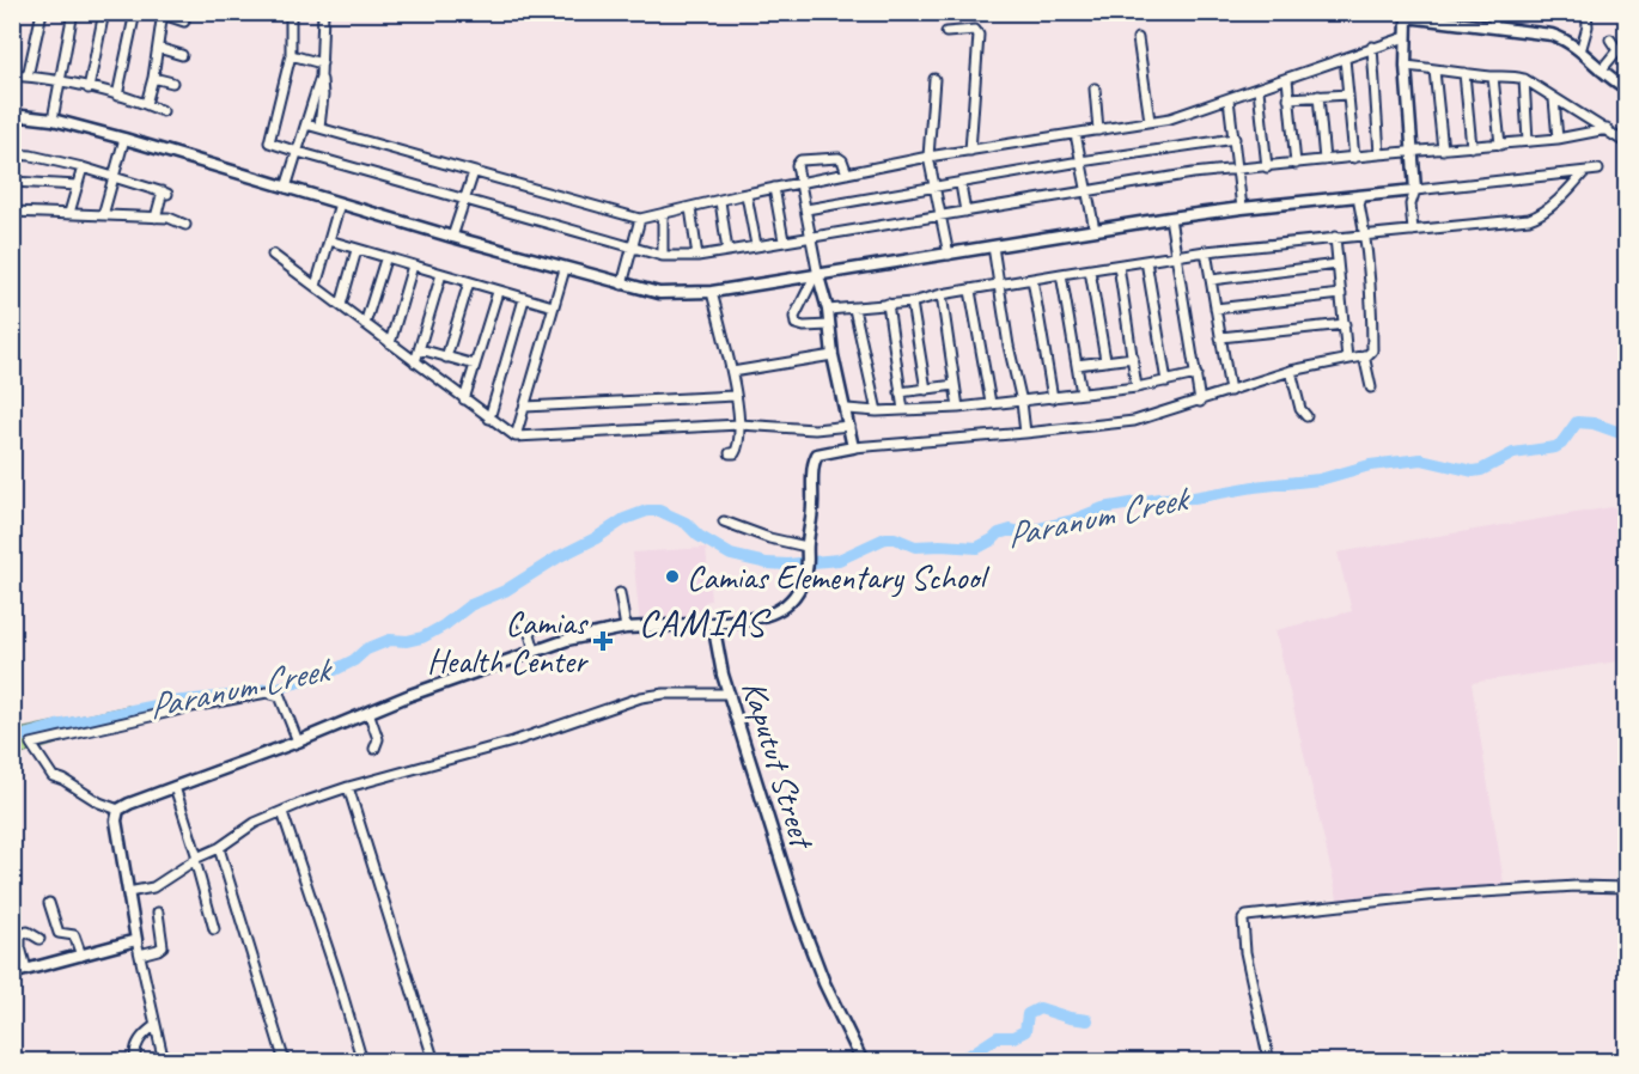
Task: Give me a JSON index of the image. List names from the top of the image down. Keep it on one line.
{"streets":{"street":["Kaputut Street"]},"districts":["CAMIAS"],"water":["Paranum Creek"],"places":{"other":["Camias Elementary School"],"health":["Camias Health Center"]}}
